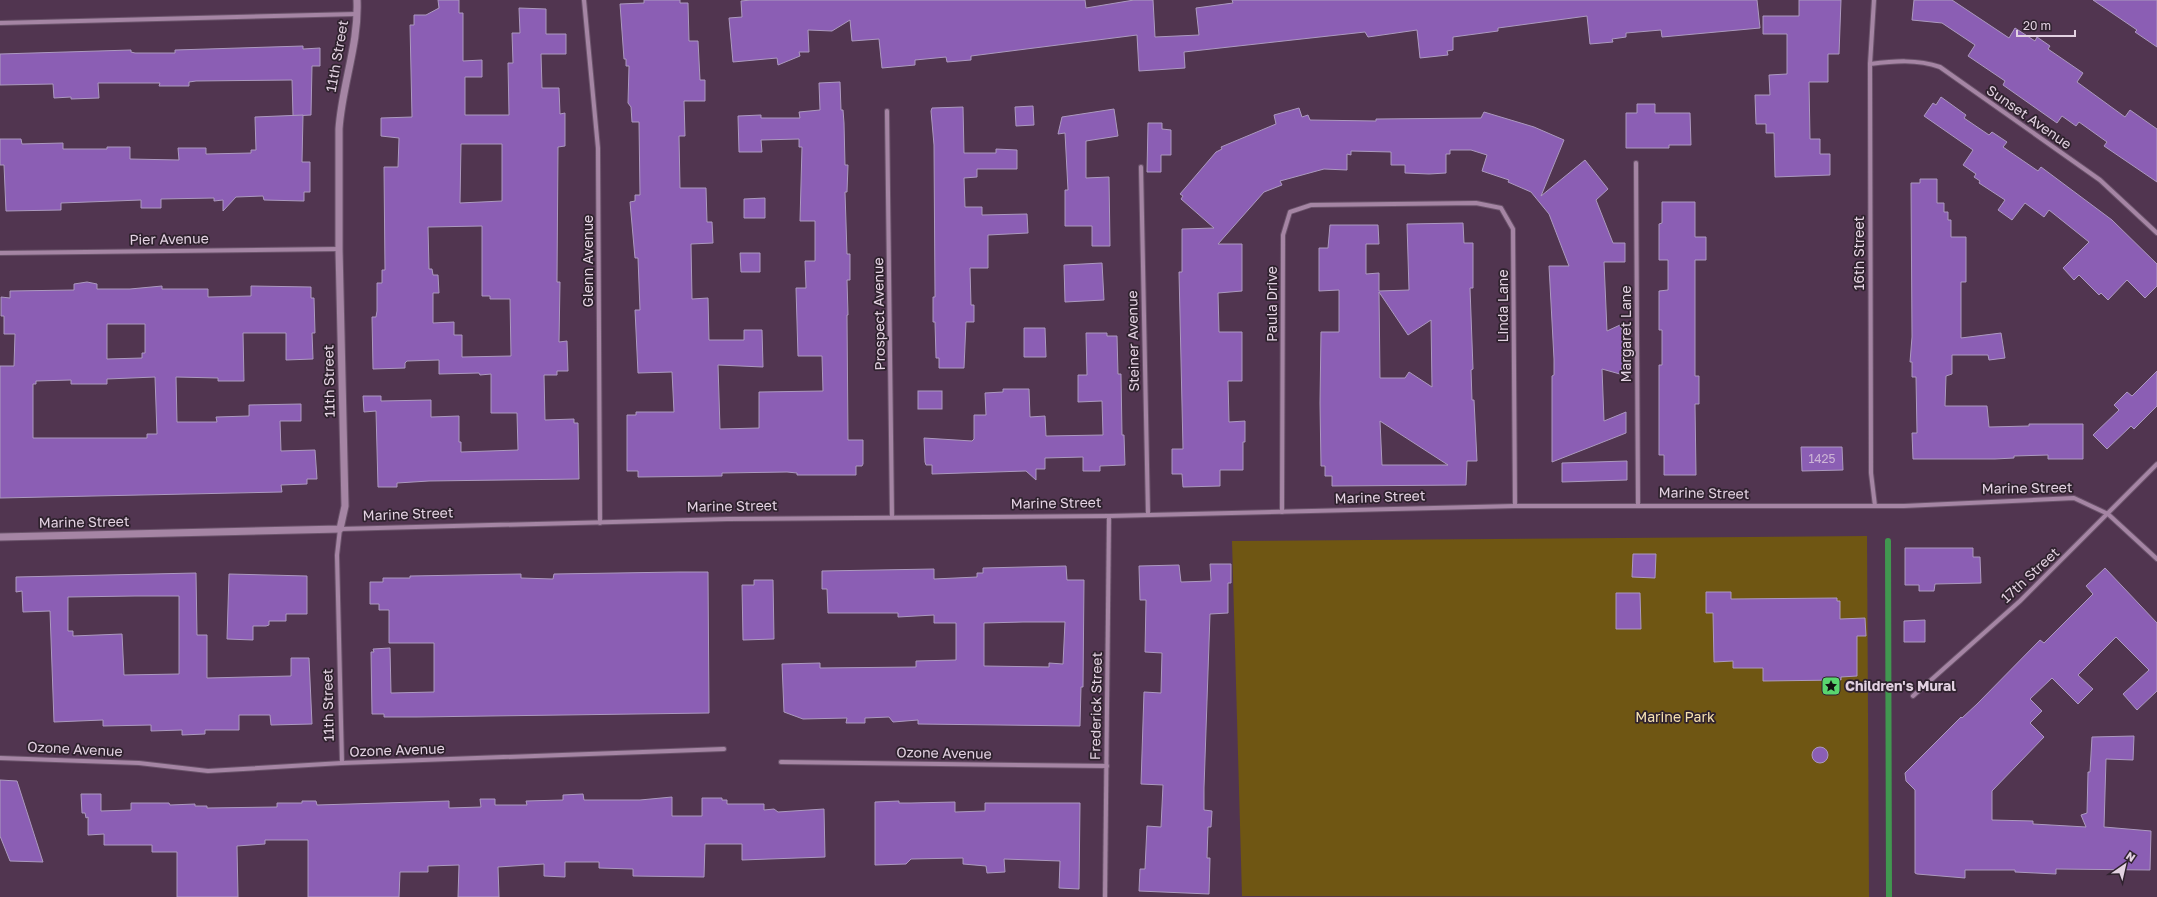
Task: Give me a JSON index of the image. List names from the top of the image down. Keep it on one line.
{"streets":{"street":["11th Street","Sunset Avenue","Pier Avenue","16th Street","Glenn Avenue","Paula Drive","Linda Lane","Prospect Avenue","Margaret Lane","Steiner Avenue","Marine Street","17th Street","Frederick Street","Ozone Avenue"]},"crossings":[["11th Street","Pier Avenue"],["11th Street","Marine Street"],["11th Street","Ozone Avenue"],["Sunset Avenue","16th Street"],["16th Street","Marine Street"],["Glenn Avenue","Marine Street"],["Paula Drive","Linda Lane"],["Paula Drive","Marine Street"],["Linda Lane","Marine Street"],["Prospect Avenue","Marine Street"],["Margaret Lane","Marine Street"],["Steiner Avenue","Marine Street"],["Marine Street","17th Street"],["Marine Street","Frederick Street"],["Frederick Street","Ozone Avenue"]],"parks":["Marine Park"],"places":{"place":["Children's Mural"]},"house_numbers":["1425"],"scale_bar":"20 m","north":"top right"}
